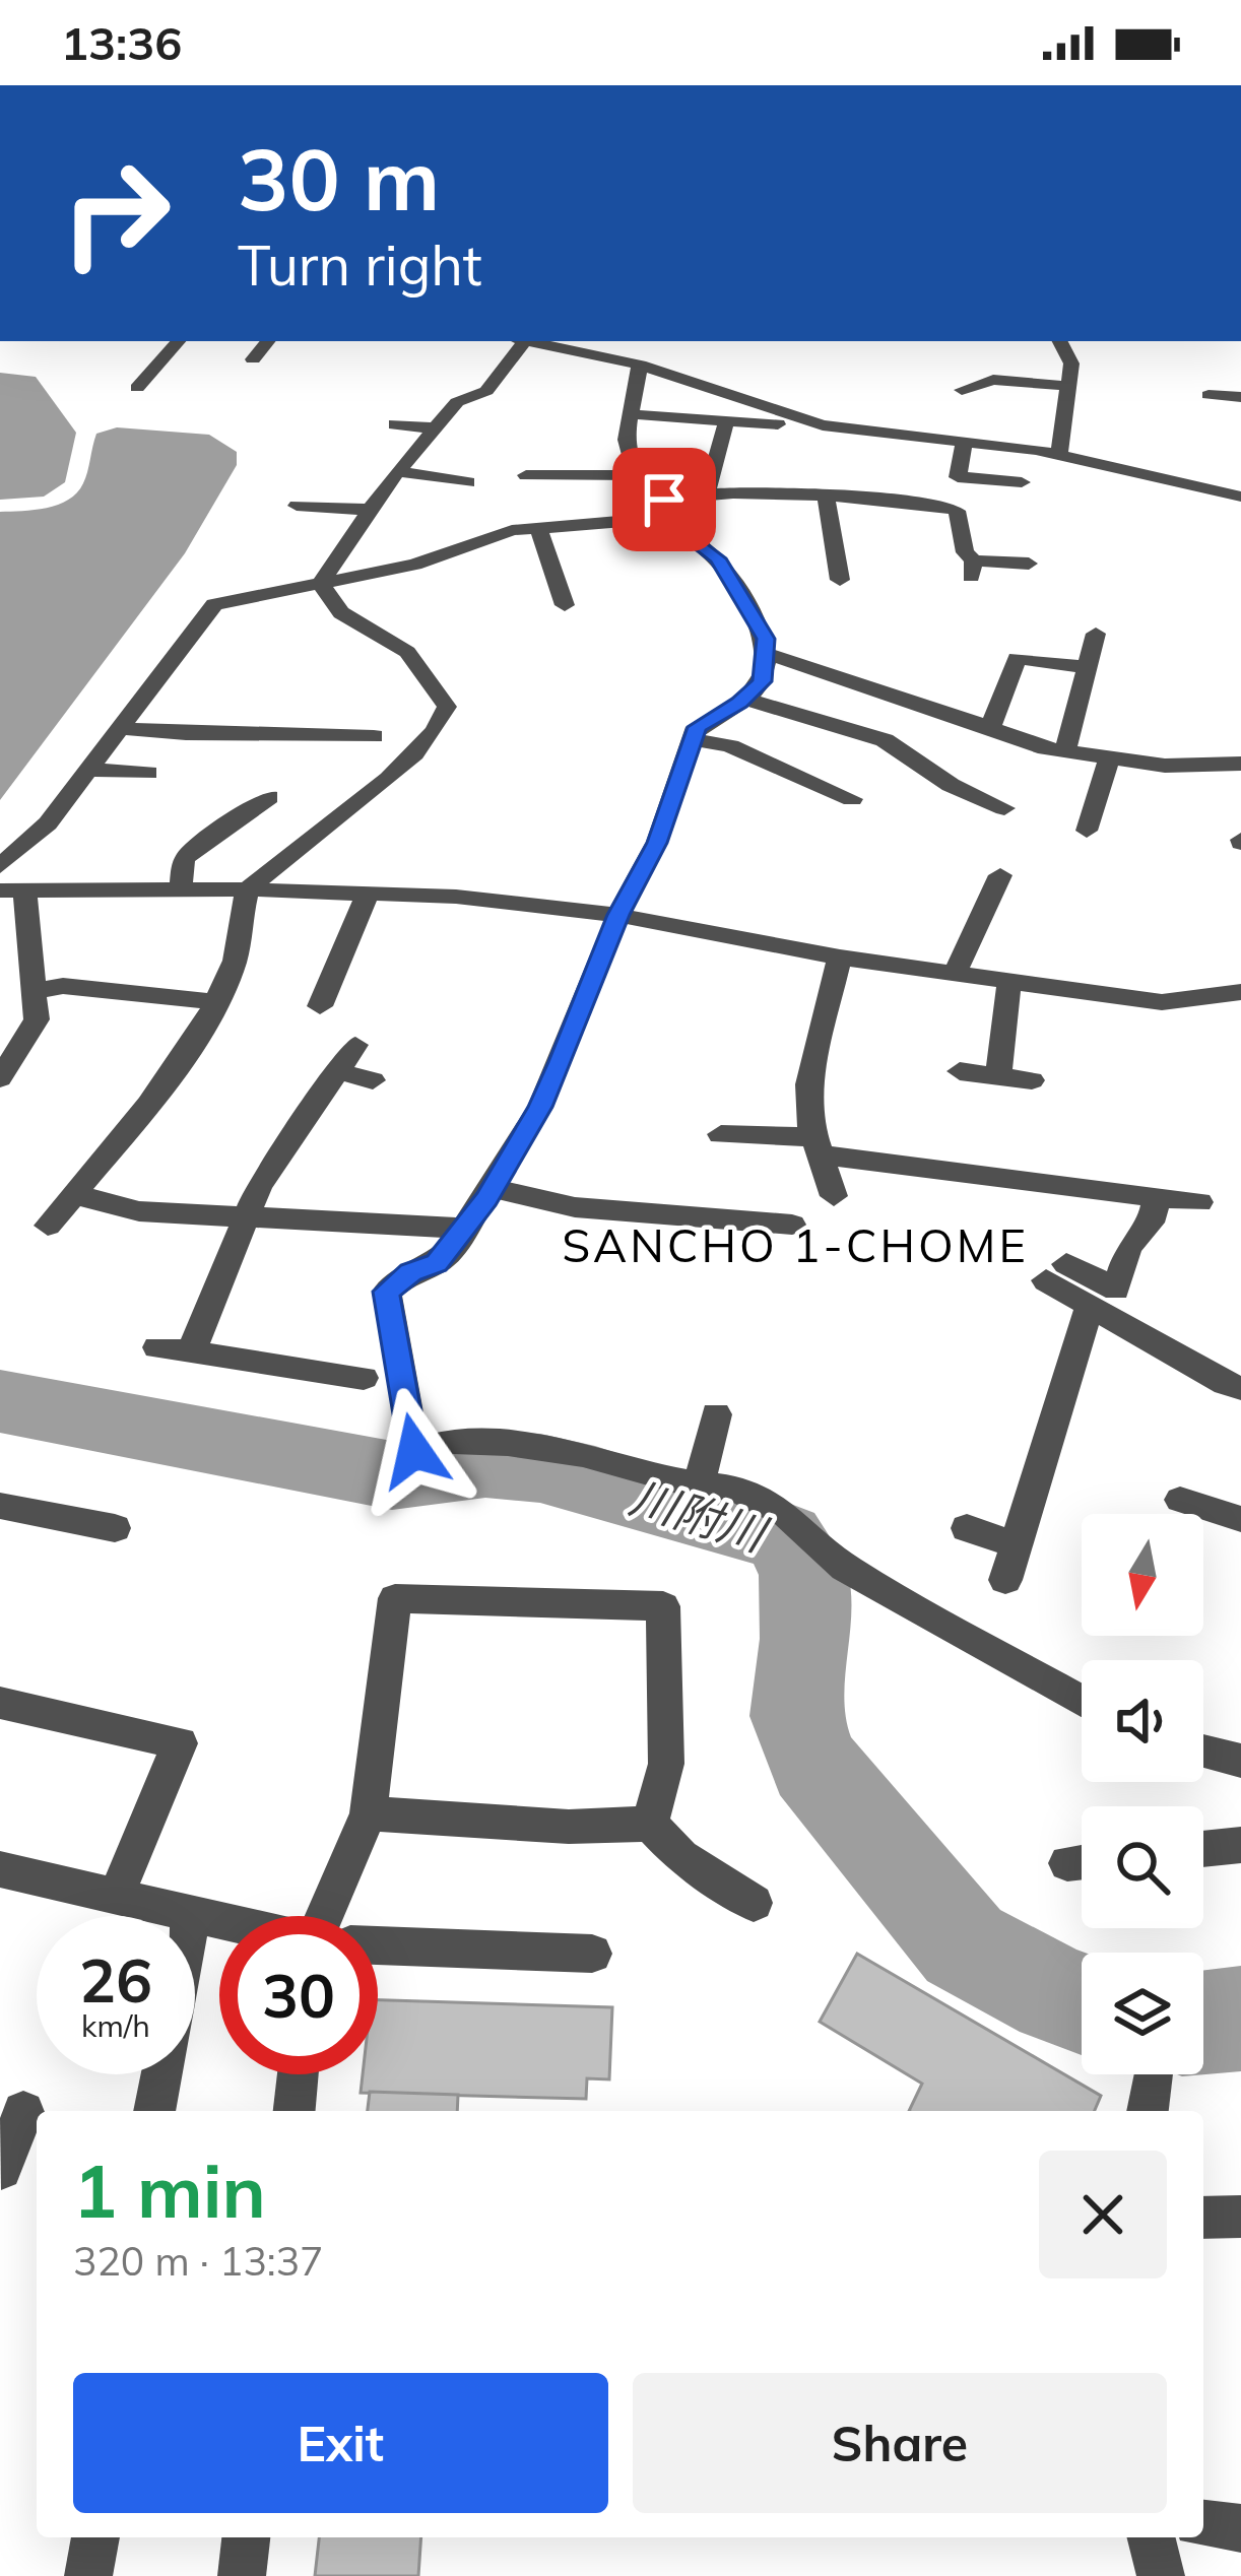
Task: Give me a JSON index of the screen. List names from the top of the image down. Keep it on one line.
{"districts":["SANCHO 1-CHOME"],"water":["川附川"],"north":"bottom","page":{"status":"13:36","turn":["30 m","Turn right"],"speed":"26 km/h","limit":"30","heading":["1 min","320 m · 13:37"],"buttons":["Exit","Share"]}}
